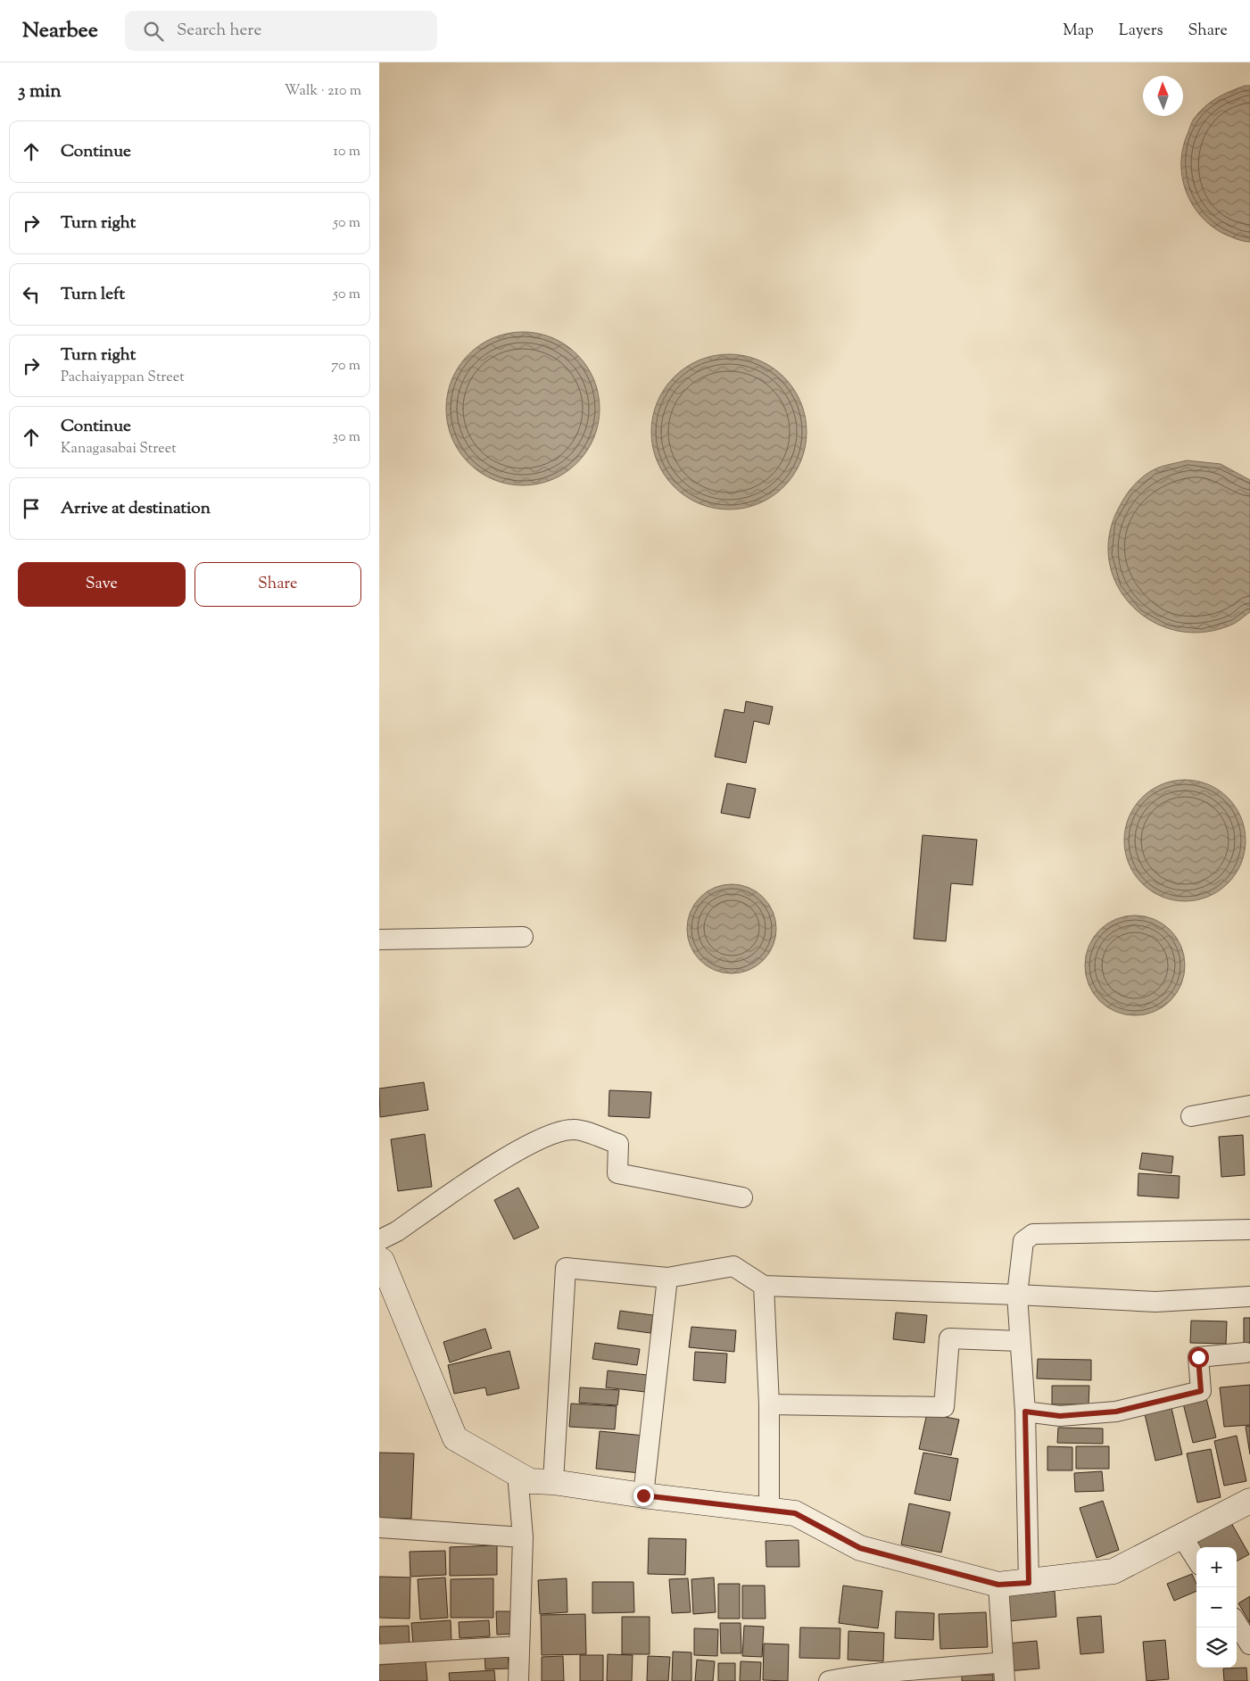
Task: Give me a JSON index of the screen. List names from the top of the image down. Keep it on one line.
{"north":"top","page":{"header":"Nearbee","search":"Search here","nav":["Map","Layers","Share"],"heading":["3 min","Walk · 210 m"],"list":[["Continue","10 m"],["Turn right","50 m"],["Turn left","50 m"],["Turn right","Pachaiyappan Street","70 m"],["Continue","Kanagasabai Street","30 m"],"Arrive at destination"],"buttons":["Save","Share"],"map_buttons":["+","−"]}}
